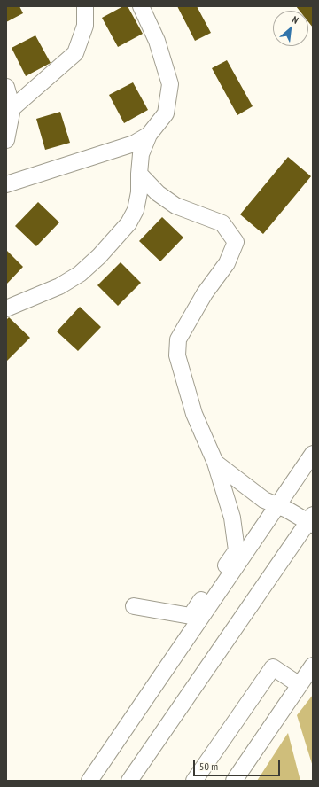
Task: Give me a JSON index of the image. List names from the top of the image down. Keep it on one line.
{"scale_bar":"50 m","north":"top right"}
